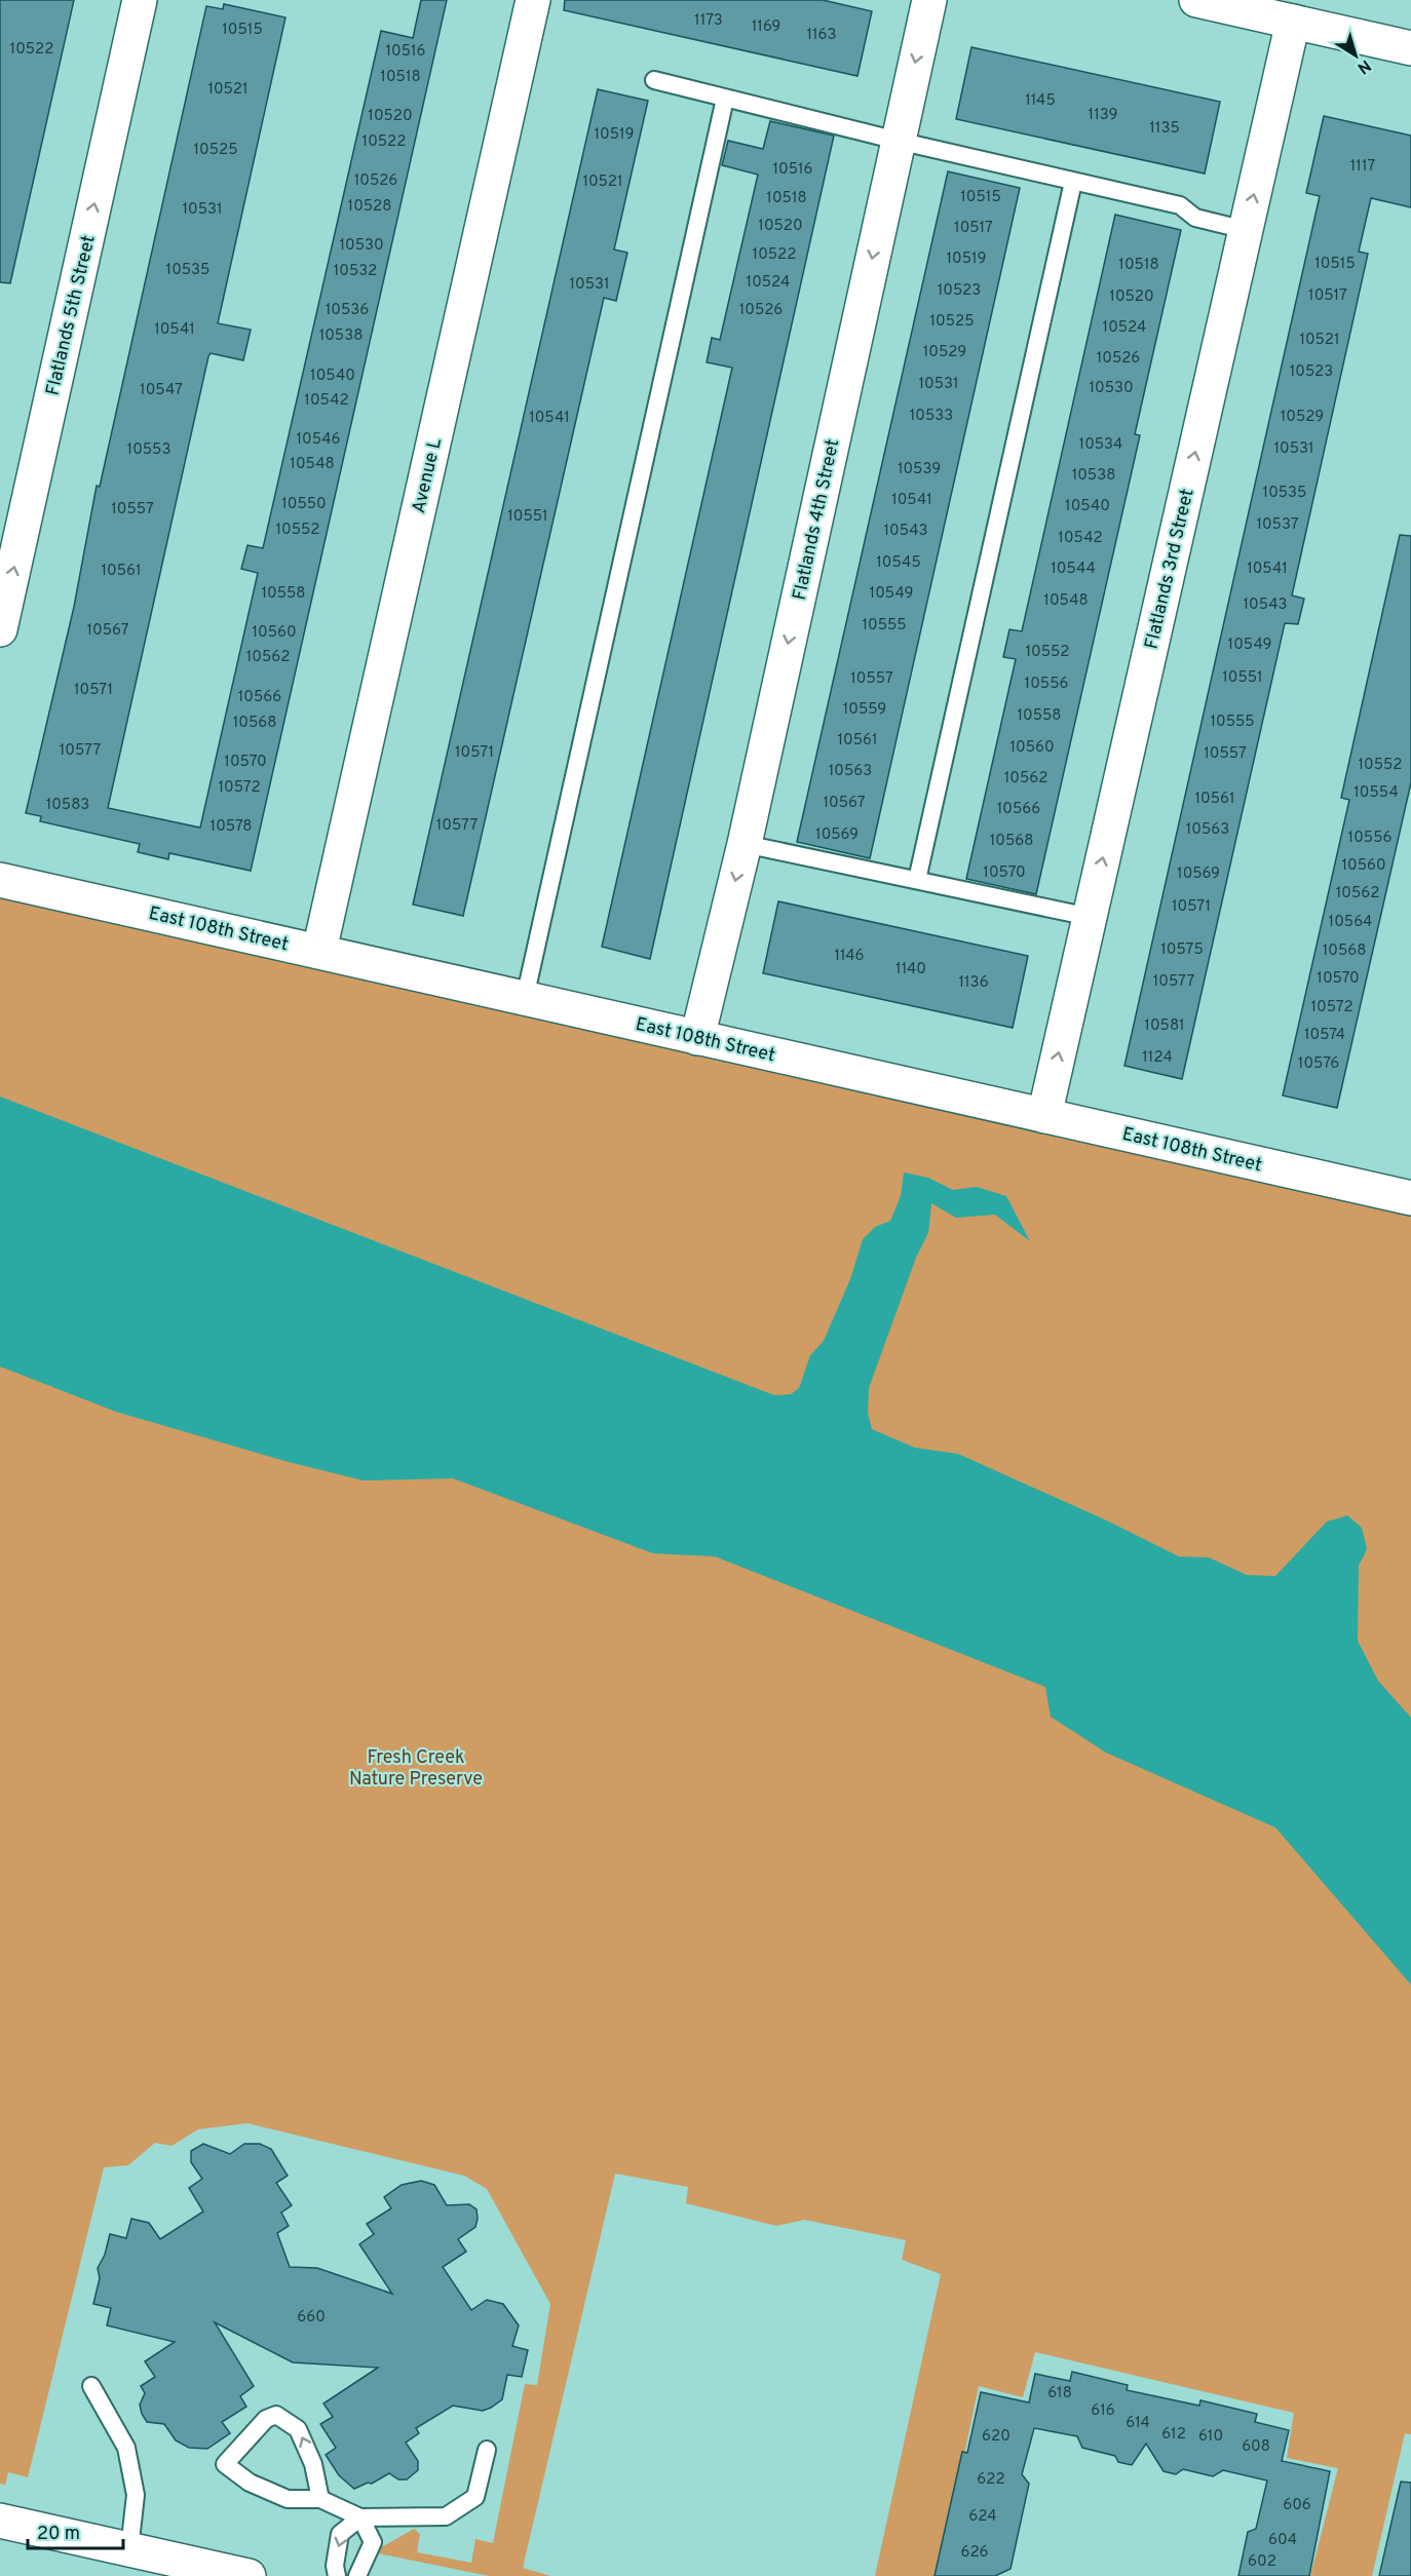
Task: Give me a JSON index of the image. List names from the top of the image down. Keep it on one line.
{"streets":{"street":["Flatlands 5th Street","Avenue L","Flatlands 4th Street","Flatlands 3rd Street","East 108th Street"]},"crossings":[["Avenue L","East 108th Street"],["Flatlands 4th Street","East 108th Street"],["Flatlands 3rd Street","East 108th Street"]],"one_way":["Flatlands 5th Street","Flatlands 4th Street","Flatlands 3rd Street"],"parks":["Fresh Creek Nature Preserve"],"house_numbers":["1173","1169","10515","1163","10522","10516","10518","10521","1145","1139","10520","1135","10519","10522","10525","1117","10516","10526","10521","10515","10518","10528","10531","10520","10517","10530","10522","10519","10515","10518","10535","10532","10524","10531","10523","10517","10520","10536","10526","10525","10524","10541","10538","10521","10529","10526","10523","10540","10531","10530","10547","10542","10533","10529","10541","10546","10534","10531","10553","10548","10539","10538","10535","10541","10550","10540","10557","10551","10537","10552","10543","10542","10545","10544","10541","10561","10558","10549","10548","10543","10555","10567","10560","10549","10552","10562","10551","10557","10556","10571","10566","10559","10558","10555","10568","10561","10560","10577","10571","10557","10570","10552","10563","10562","10572","10554","10561","10567","10583","10566","10577","10578","10563","10569","10556","10568","10560","10570","10569","10562","10571","10564","10575","10568","1146","1140","10570","10577","1136","10572","10581","10574","1124","10576","660","618","616","614","612","620","610","608","622","606","624","604","626","602"],"scale_bar":"20 m","north":"bottom right"}
